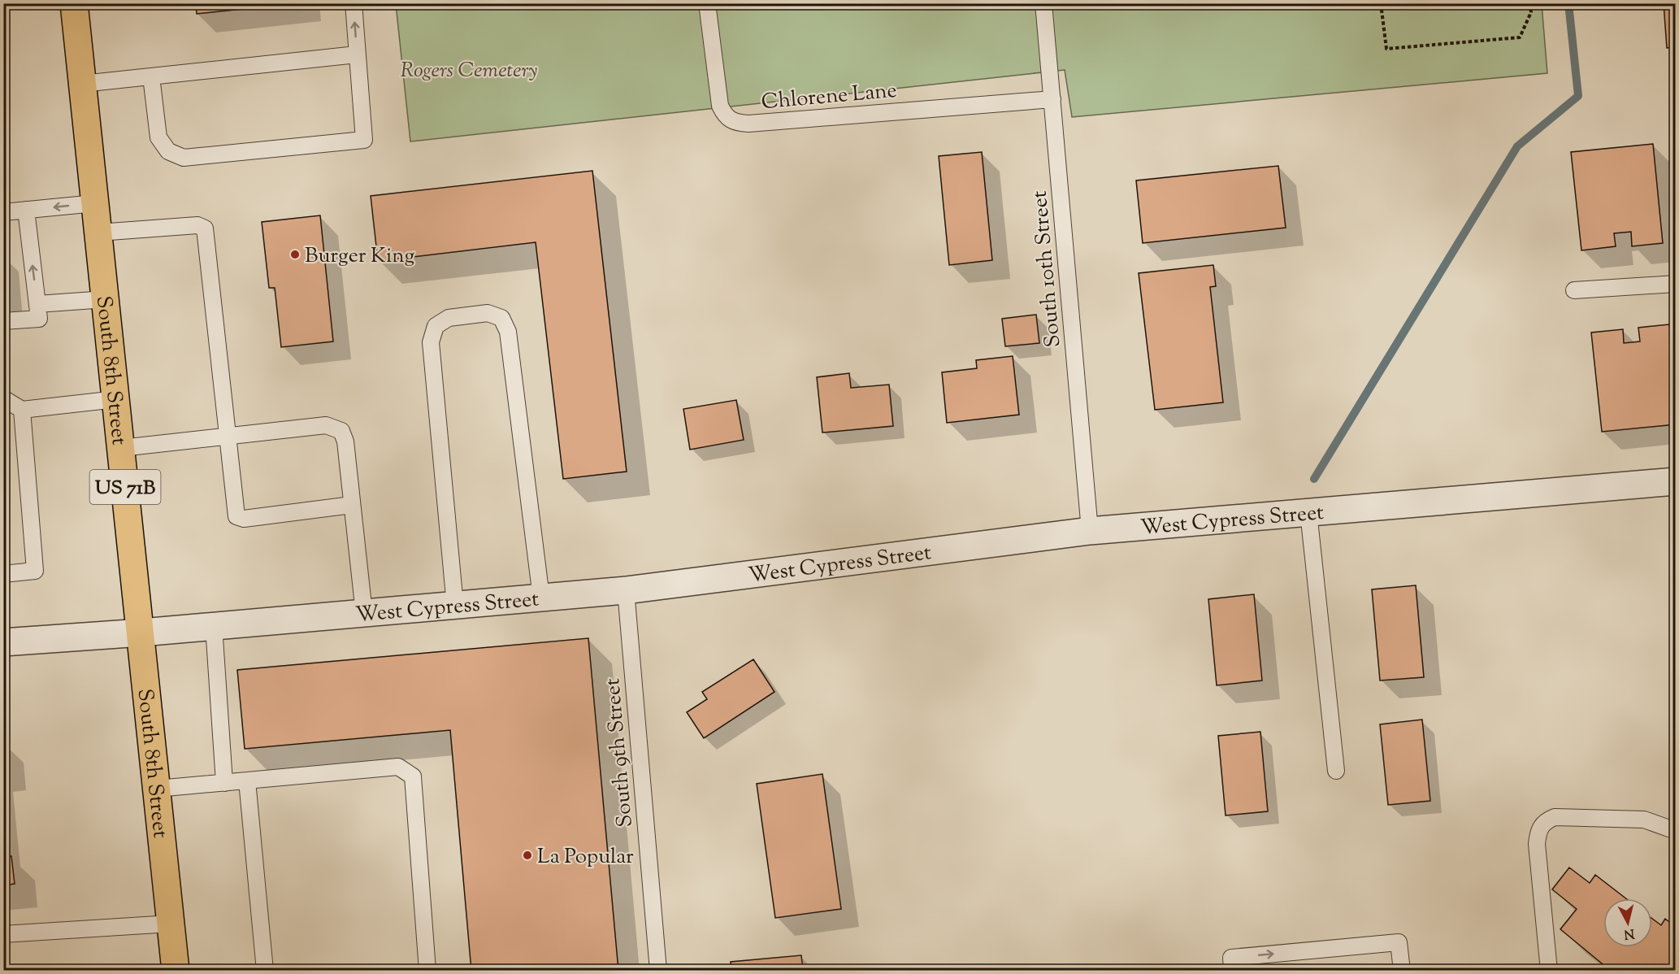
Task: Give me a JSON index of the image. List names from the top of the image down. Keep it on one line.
{"streets":{"main road":["South 8th Street","US 71B"],"street":["West Cypress Street"],"lane":["Chlorene Lane","South 10th Street","South 9th Street"]},"crossings":[["Chlorene Lane","South 10th Street"],["South 10th Street","West Cypress Street"],["South 8th Street","West Cypress Street"],["West Cypress Street","South 9th Street"]],"parks":["Rogers Cemetery"],"places":["Burger King","La Popular"],"north":"bottom"}
